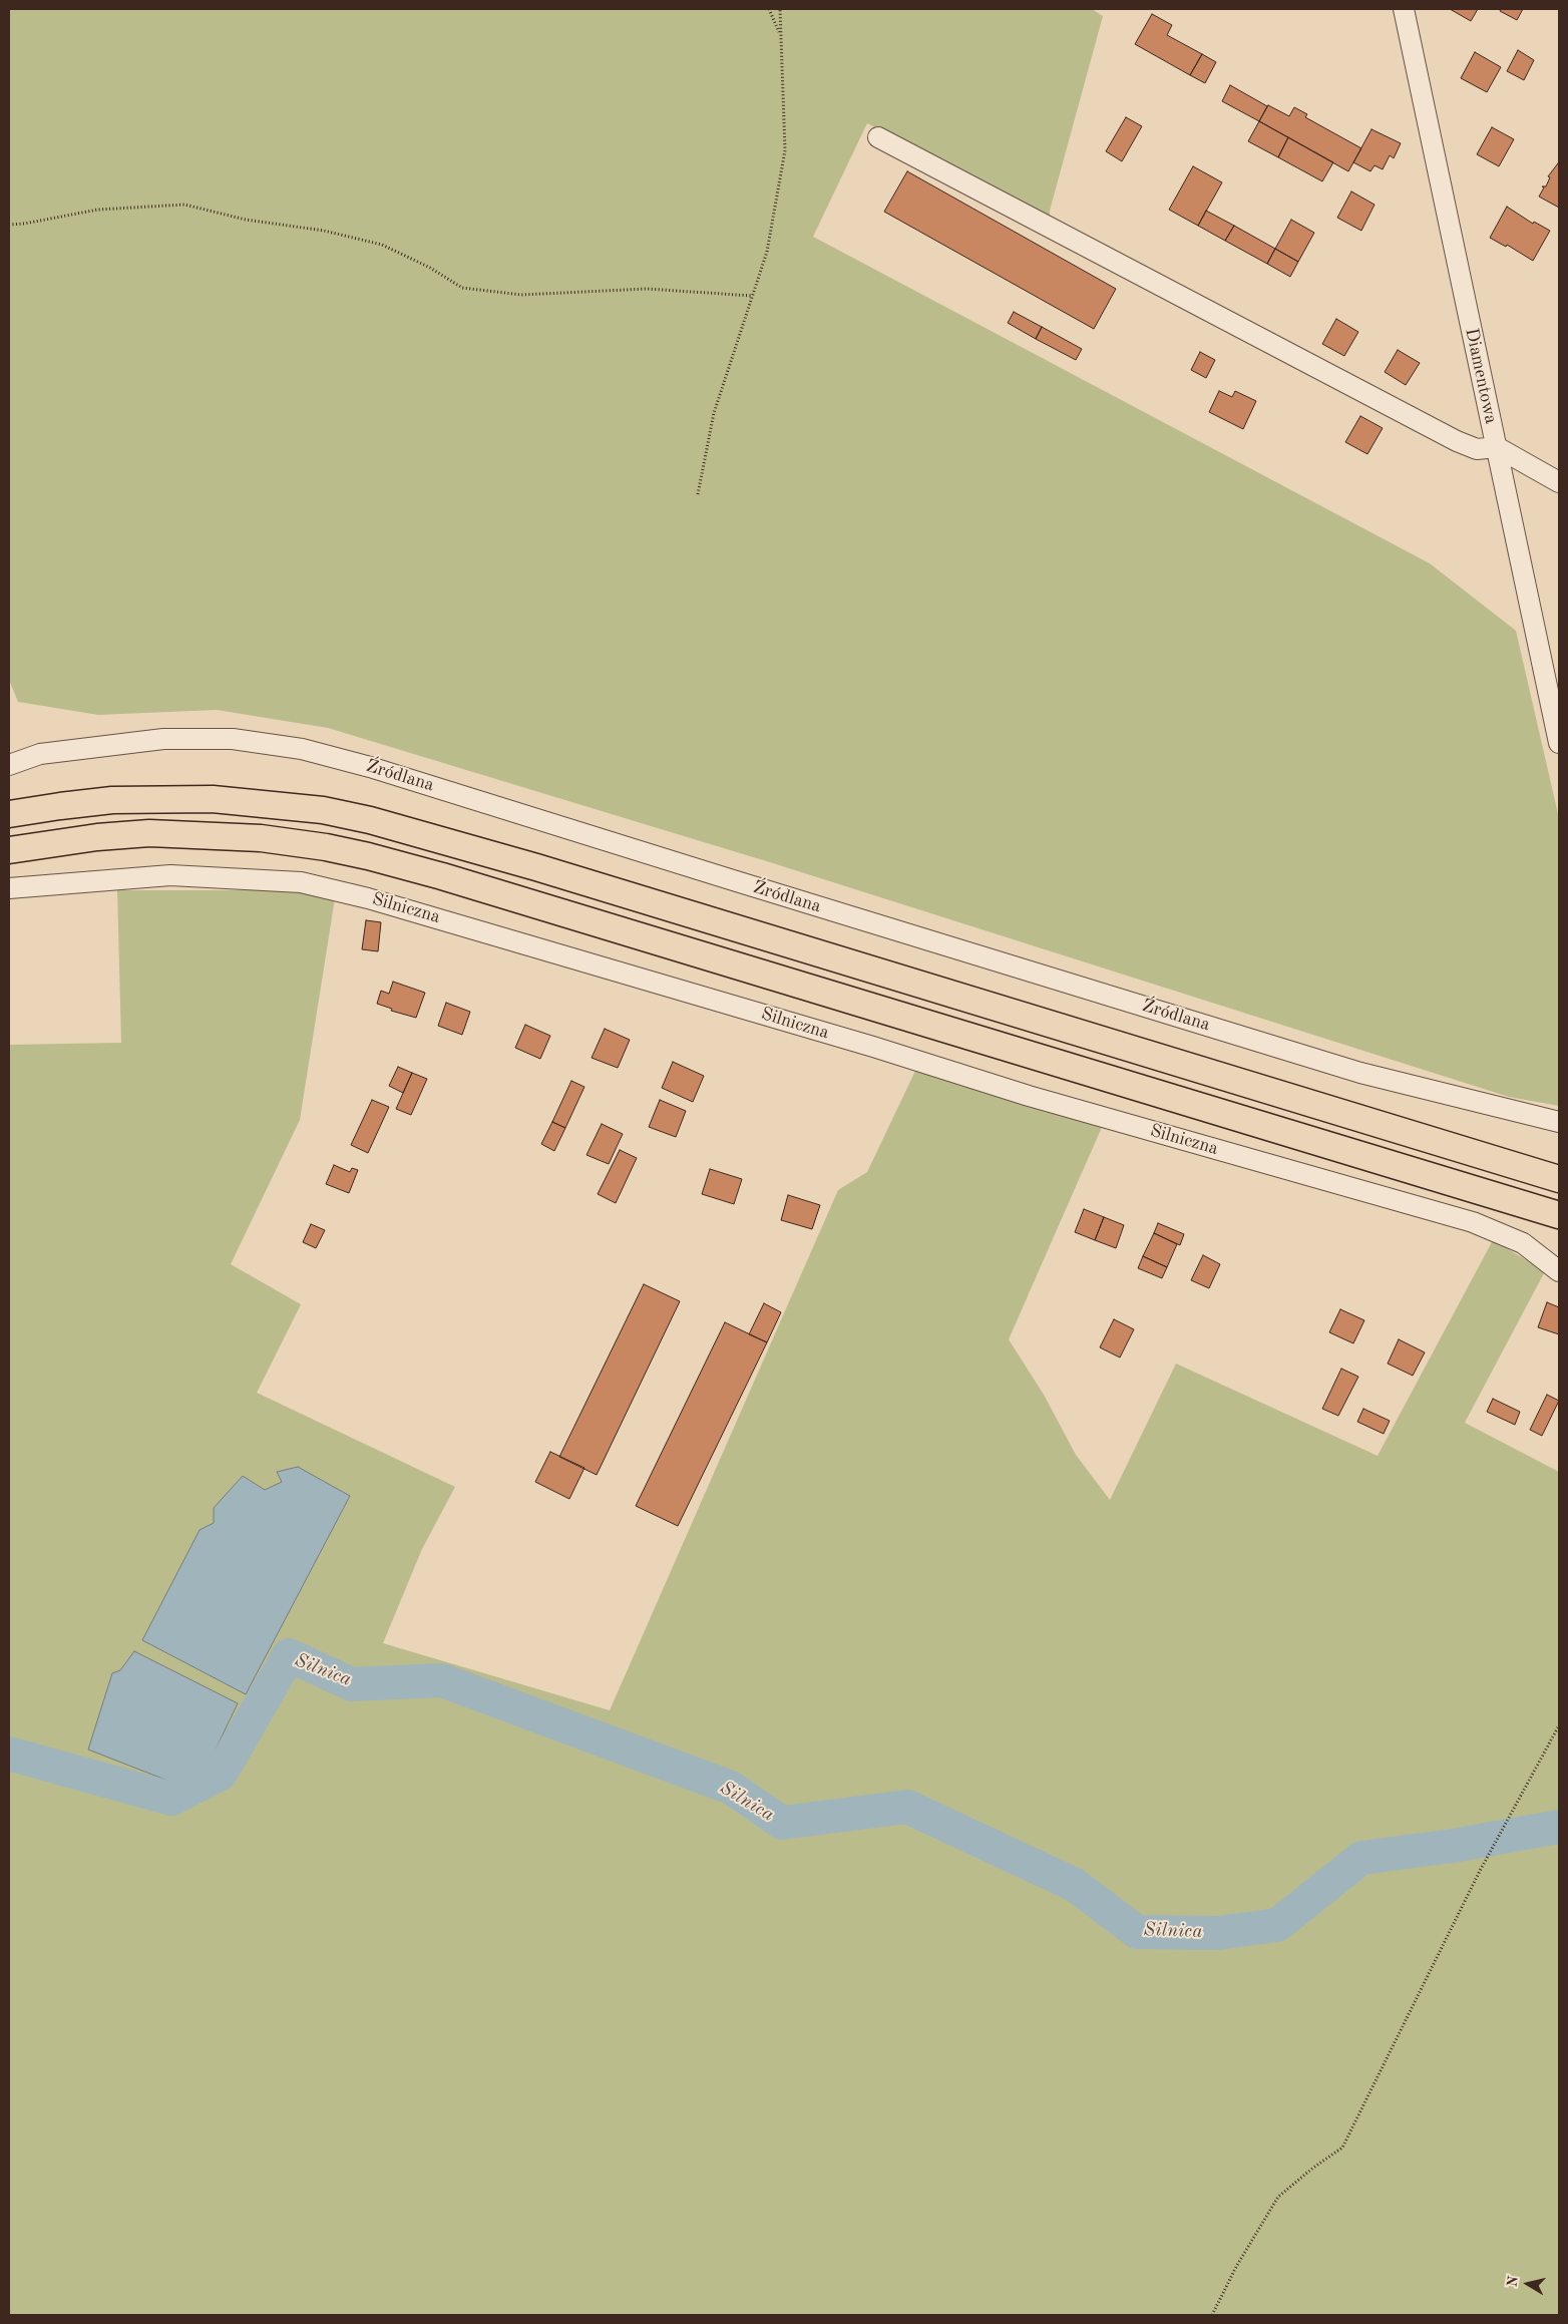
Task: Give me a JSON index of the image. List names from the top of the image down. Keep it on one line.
{"streets":{"street":["Diamentowa","Źródlana","Silniczna"]},"water":["Silnica"],"north":"left"}
